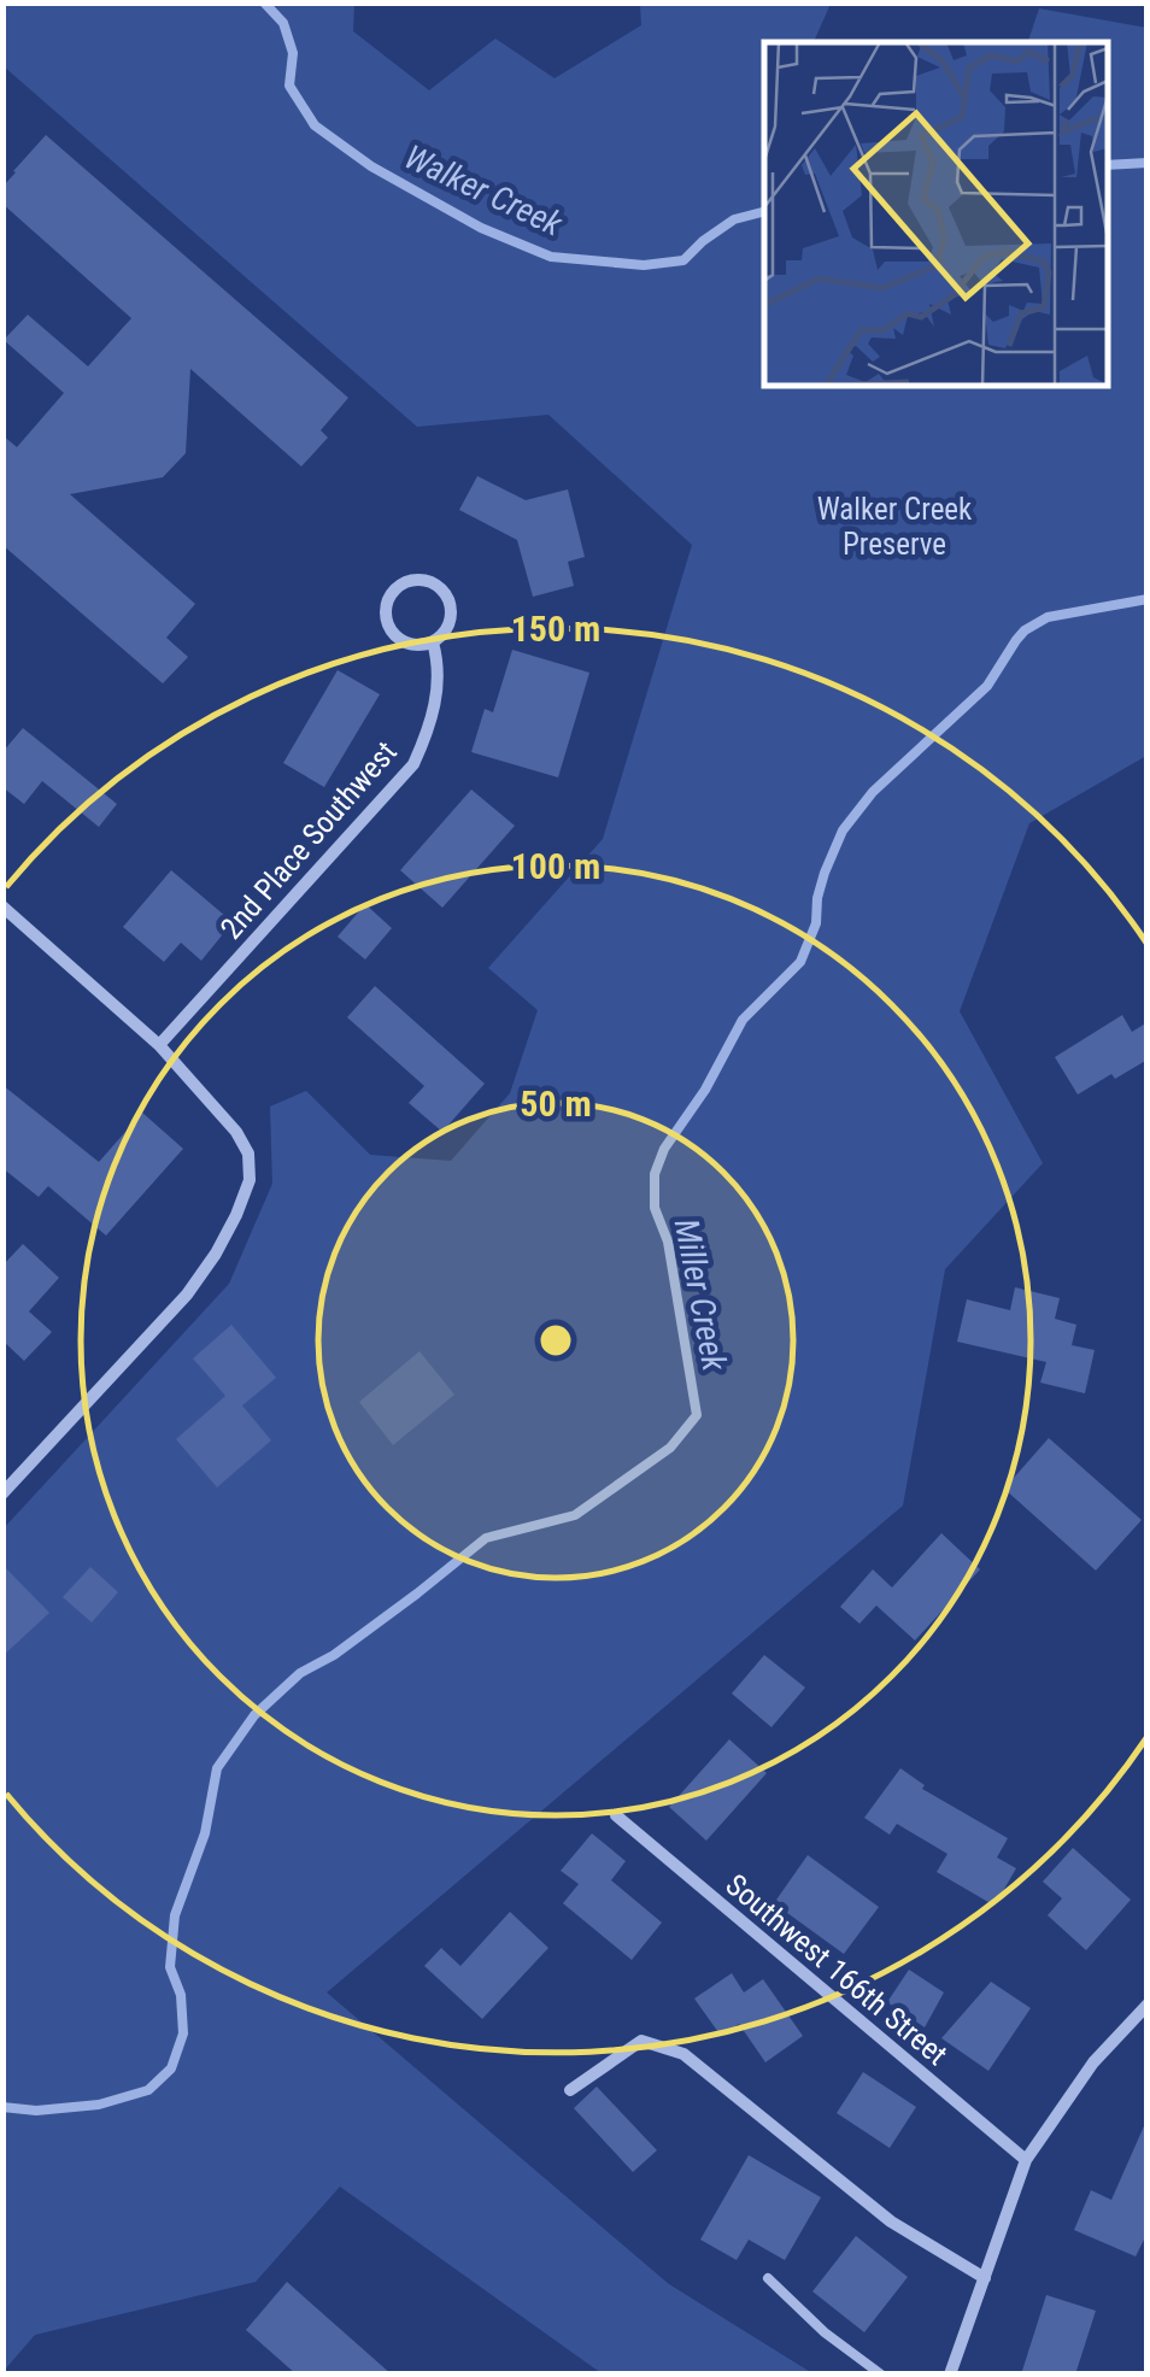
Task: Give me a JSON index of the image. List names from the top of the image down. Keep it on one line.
{"streets":{"street":["2nd Place Southwest","Southwest 166th Street"]},"water":["Walker Creek","Miller Creek"],"parks":["Walker Creek Preserve"],"rings":["150 m","100 m","50 m"]}
